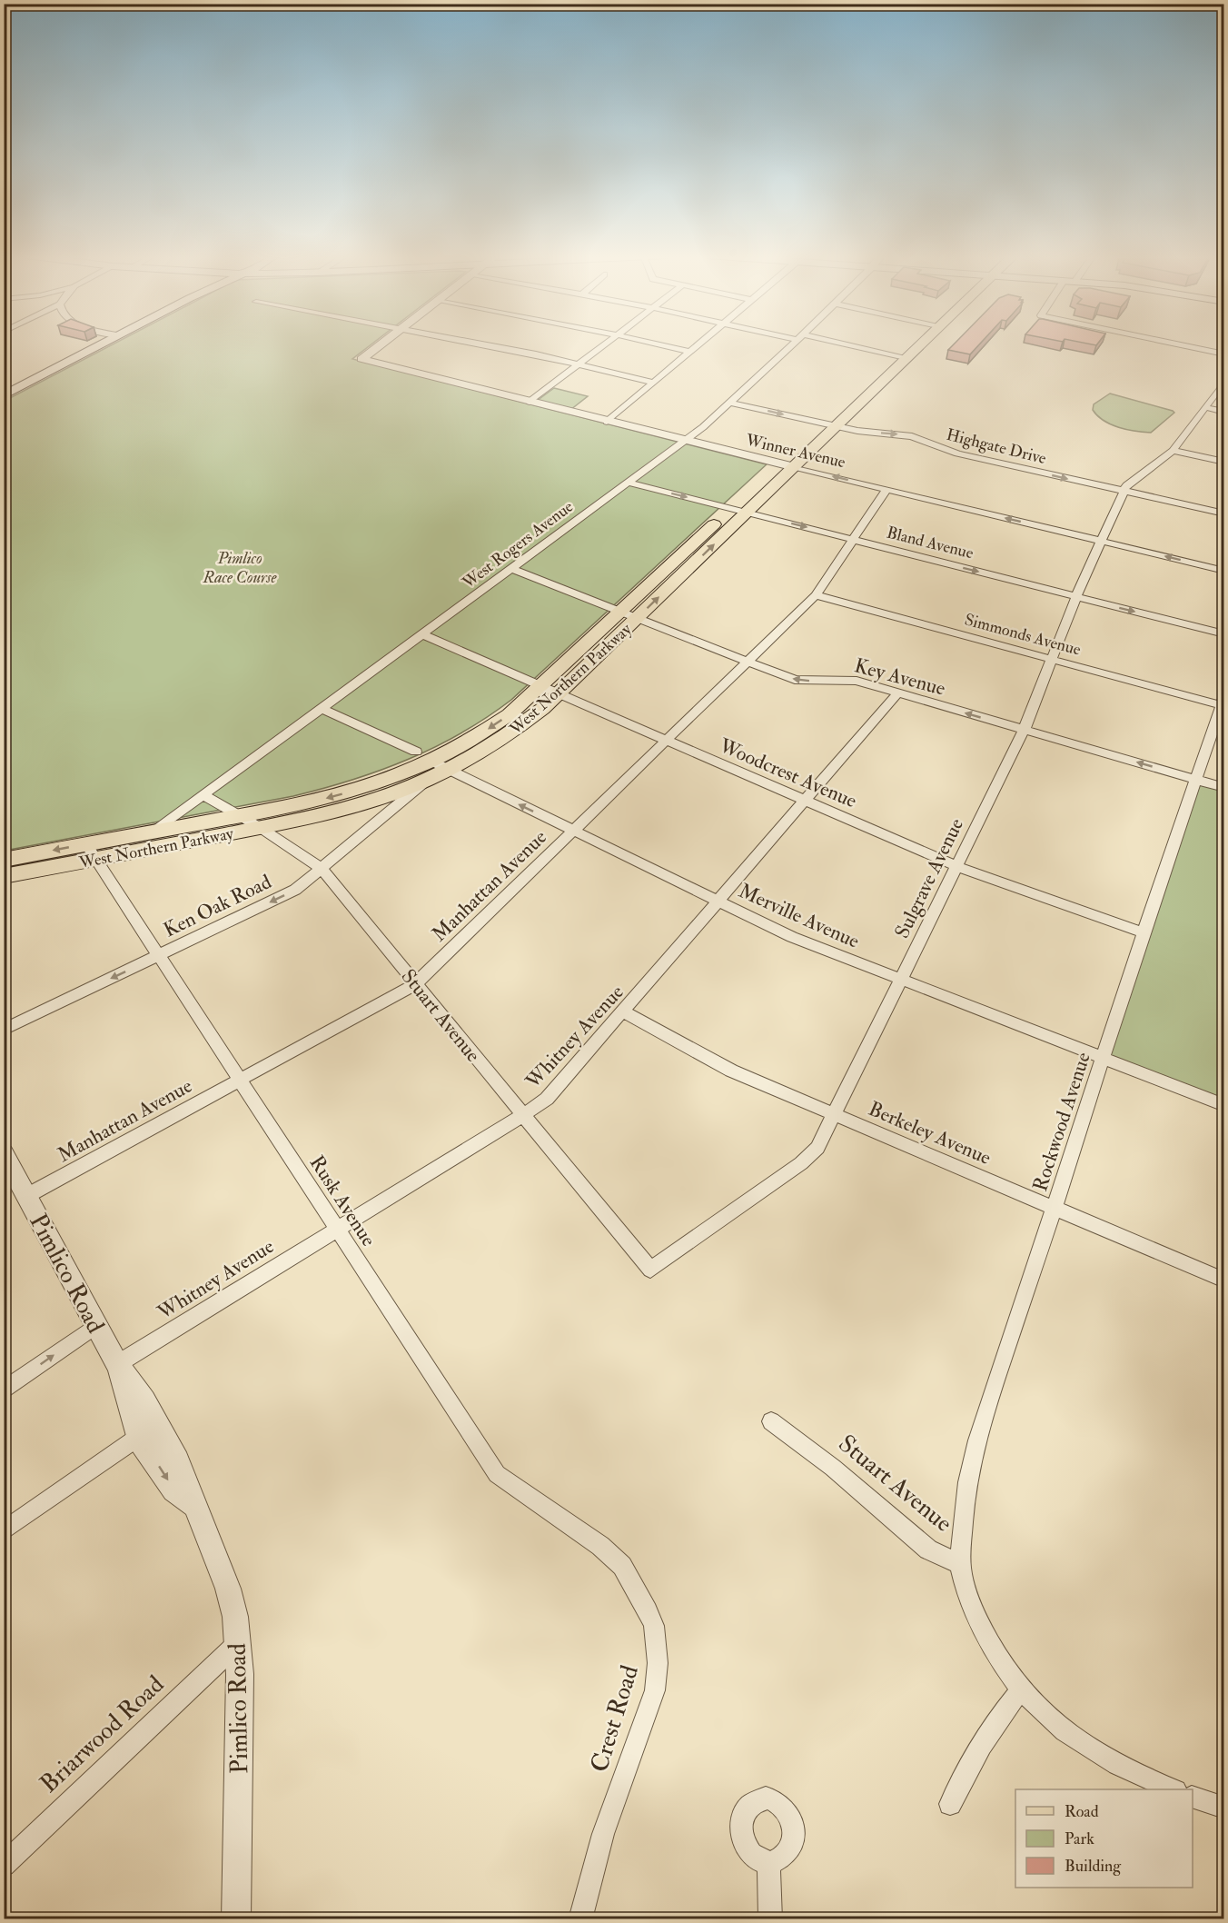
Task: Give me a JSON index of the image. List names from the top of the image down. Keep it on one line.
{"streets":{"main road":["West Northern Parkway"],"street":["Highgate Drive","Winner Avenue","Bland Avenue","West Rogers Avenue","Simmonds Avenue","Key Avenue","Woodcrest Avenue","Sulgrave Avenue","Manhattan Avenue","Ken Oak Road","Merville Avenue","Stuart Avenue","Whitney Avenue","Rockwood Avenue","Berkeley Avenue","Rusk Avenue","Pimlico Road","Crest Road","Briarwood Road"]},"crossings":[["Highgate Drive","West Rogers Avenue"],["Highgate Drive","West Northern Parkway"],["Highgate Drive","Sulgrave Avenue"],["Winner Avenue","West Rogers Avenue"],["Winner Avenue","West Northern Parkway"],["Winner Avenue","Sulgrave Avenue"],["Winner Avenue","Manhattan Avenue"],["Bland Avenue","West Rogers Avenue"],["Bland Avenue","West Northern Parkway"],["Bland Avenue","Sulgrave Avenue"],["Bland Avenue","Manhattan Avenue"],["West Rogers Avenue","Key Avenue"],["West Rogers Avenue","West Northern Parkway"],["West Rogers Avenue","Woodcrest Avenue"],["West Rogers Avenue","Merville Avenue"],["West Rogers Avenue","Stuart Avenue"],["Simmonds Avenue","Sulgrave Avenue"],["Simmonds Avenue","Manhattan Avenue"],["Simmonds Avenue","Rockwood Avenue"],["Key Avenue","West Northern Parkway"],["Key Avenue","Sulgrave Avenue"],["Key Avenue","Manhattan Avenue"],["Key Avenue","Whitney Avenue"],["Key Avenue","Rockwood Avenue"],["West Northern Parkway","Woodcrest Avenue"],["West Northern Parkway","Ken Oak Road"],["West Northern Parkway","Merville Avenue"],["West Northern Parkway","Stuart Avenue"],["West Northern Parkway","Rusk Avenue"],["Woodcrest Avenue","Sulgrave Avenue"],["Woodcrest Avenue","Manhattan Avenue"],["Woodcrest Avenue","Whitney Avenue"],["Woodcrest Avenue","Rockwood Avenue"],["Sulgrave Avenue","Merville Avenue"],["Sulgrave Avenue","Stuart Avenue"],["Sulgrave Avenue","Berkeley Avenue"],["Manhattan Avenue","Merville Avenue"],["Manhattan Avenue","Stuart Avenue"],["Manhattan Avenue","Rusk Avenue"],["Manhattan Avenue","Pimlico Road"],["Ken Oak Road","Stuart Avenue"],["Ken Oak Road","Rusk Avenue"],["Merville Avenue","Whitney Avenue"],["Merville Avenue","Rockwood Avenue"],["Stuart Avenue","Whitney Avenue"],["Stuart Avenue","Rockwood Avenue"],["Whitney Avenue","Berkeley Avenue"],["Whitney Avenue","Rusk Avenue"],["Whitney Avenue","Pimlico Road"],["Rockwood Avenue","Berkeley Avenue"],["Rusk Avenue","Crest Road"],["Pimlico Road","Briarwood Road"]],"one_way":["Highgate Drive","Winner Avenue","Bland Avenue","Key Avenue","Ken Oak Road"],"parks":["Pimlico Race Course"],"legend":["Road","Park","Building"]}
